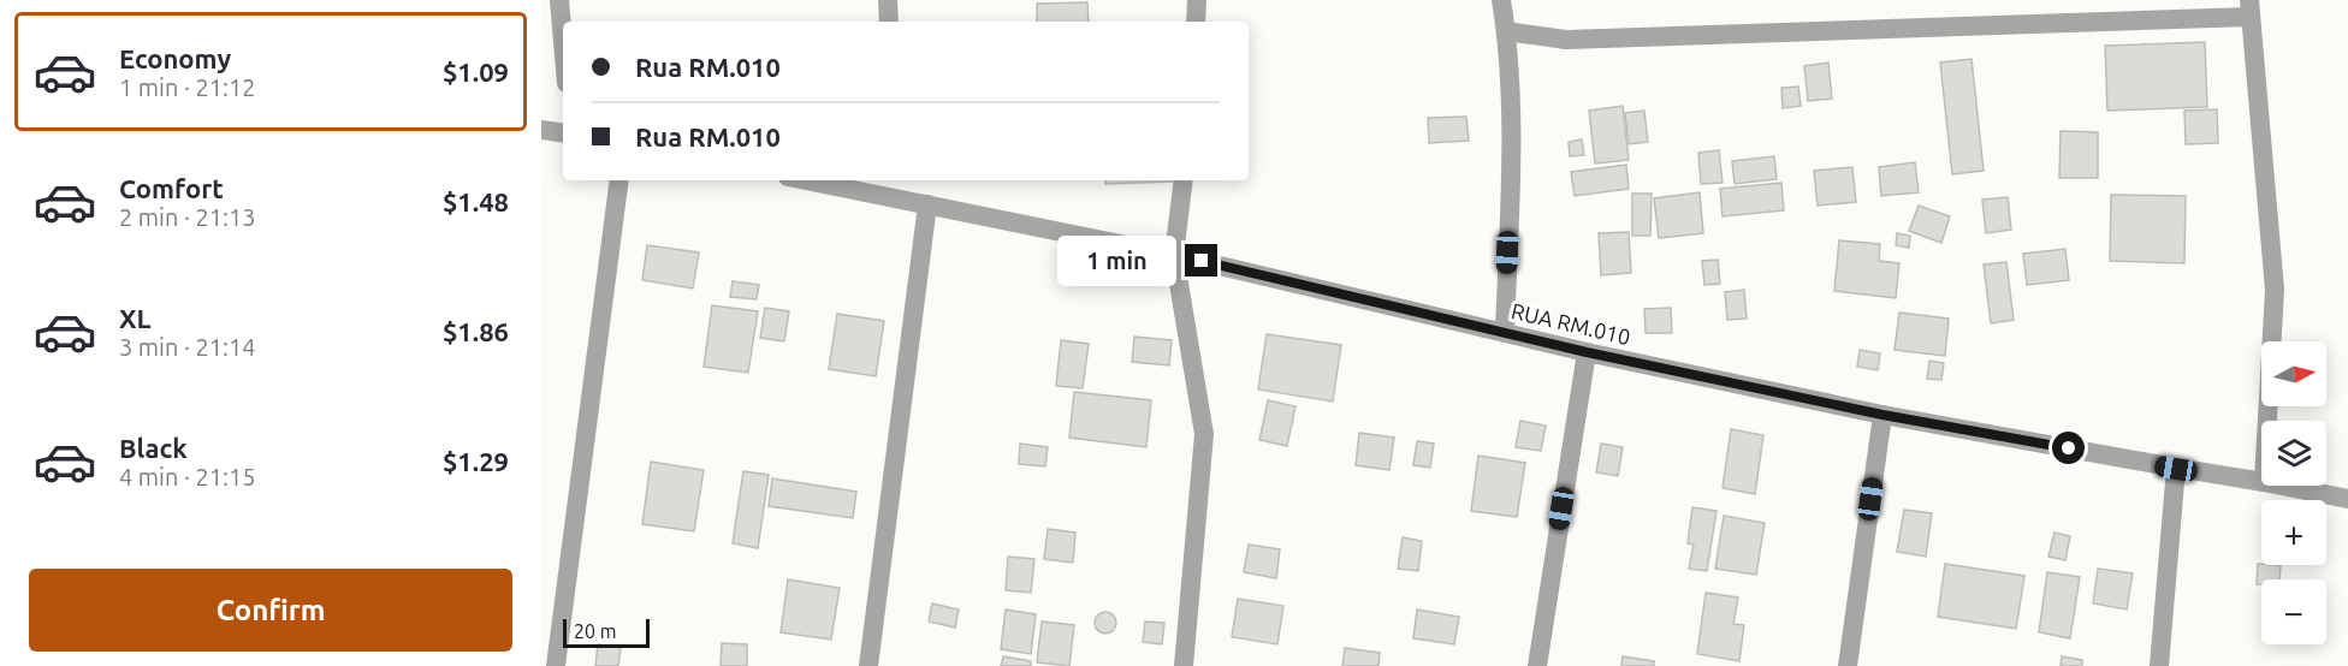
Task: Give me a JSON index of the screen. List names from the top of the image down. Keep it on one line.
{"streets":{"street":["RUA RM.010"]},"scale_bar":"20 m","north":"right","page":{"list":[{"name":"Economy","note":"1 min · 21:12","value":"$1.09"},{"name":"Comfort","note":"2 min · 21:13","value":"$1.48"},{"name":"XL","note":"3 min · 21:14","value":"$1.86"},{"name":"Black","note":"4 min · 21:15","value":"$1.29"}],"banner":["Rua RM.010","Rua RM.010"],"bubble":"1 min","map_buttons":["+","−"],"buttons":"Confirm","scale":"20 m"}}
